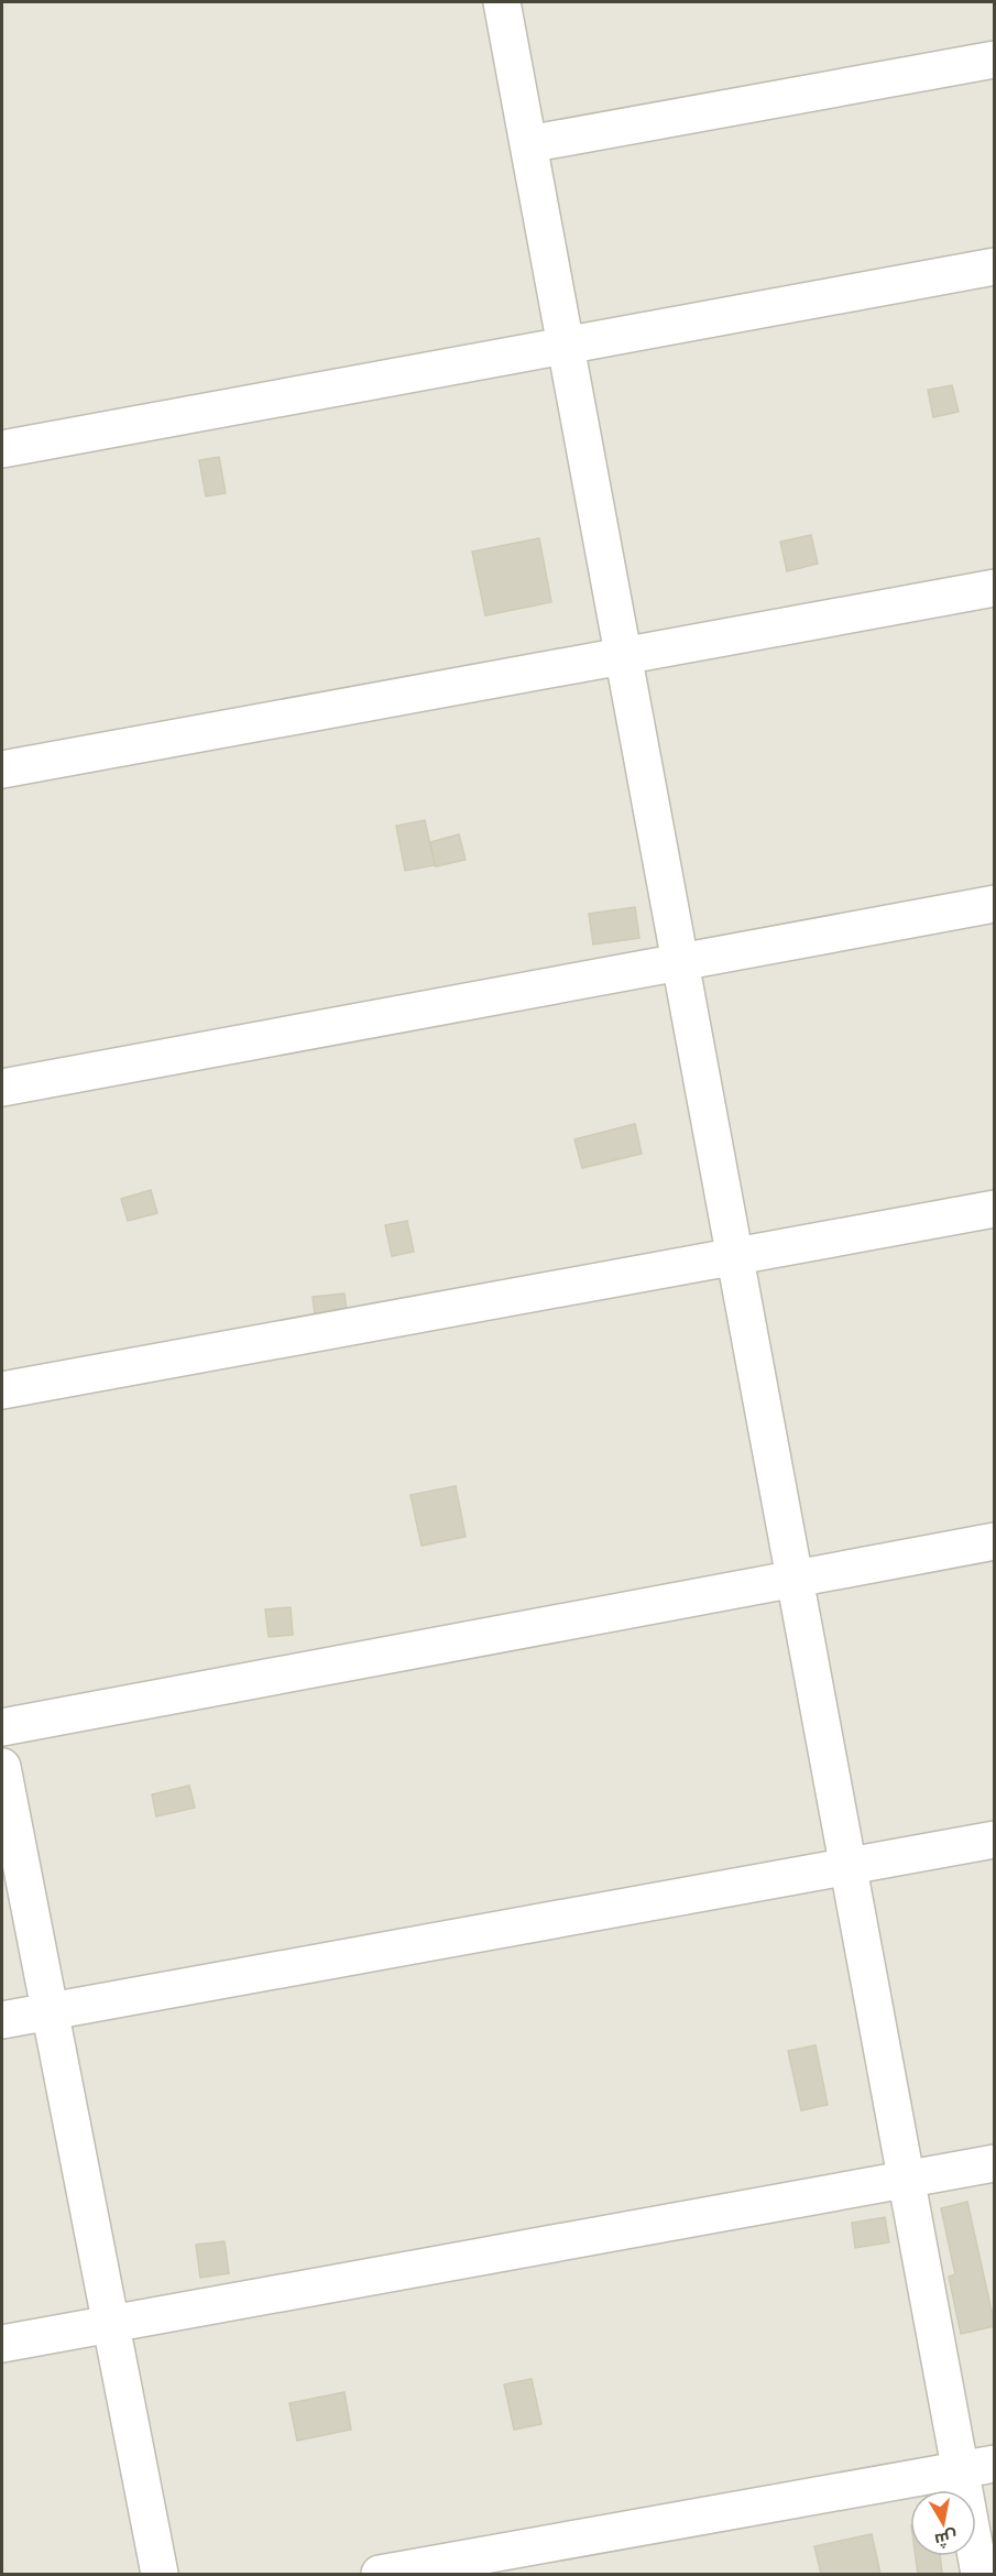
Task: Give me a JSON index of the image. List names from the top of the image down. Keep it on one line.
{"north":"bottom"}
